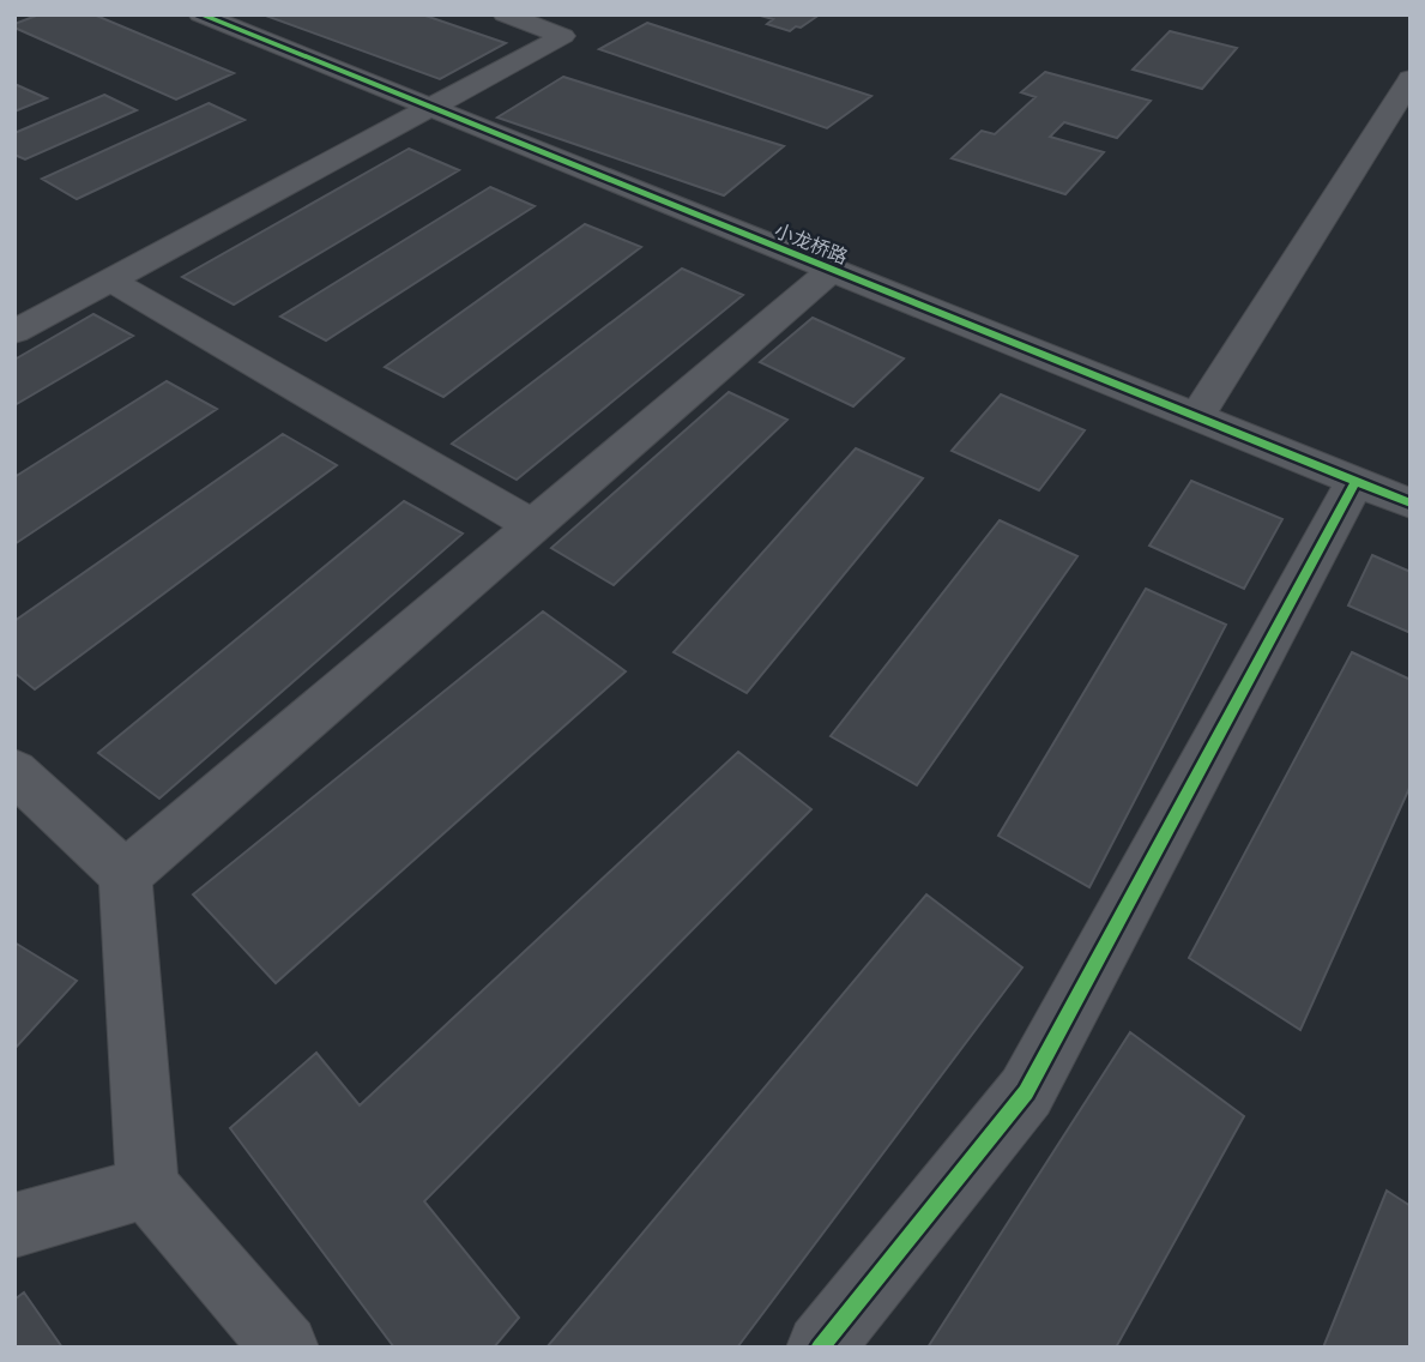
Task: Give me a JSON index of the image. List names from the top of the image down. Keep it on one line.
{"streets":{"street":["小龙桥路"]}}
